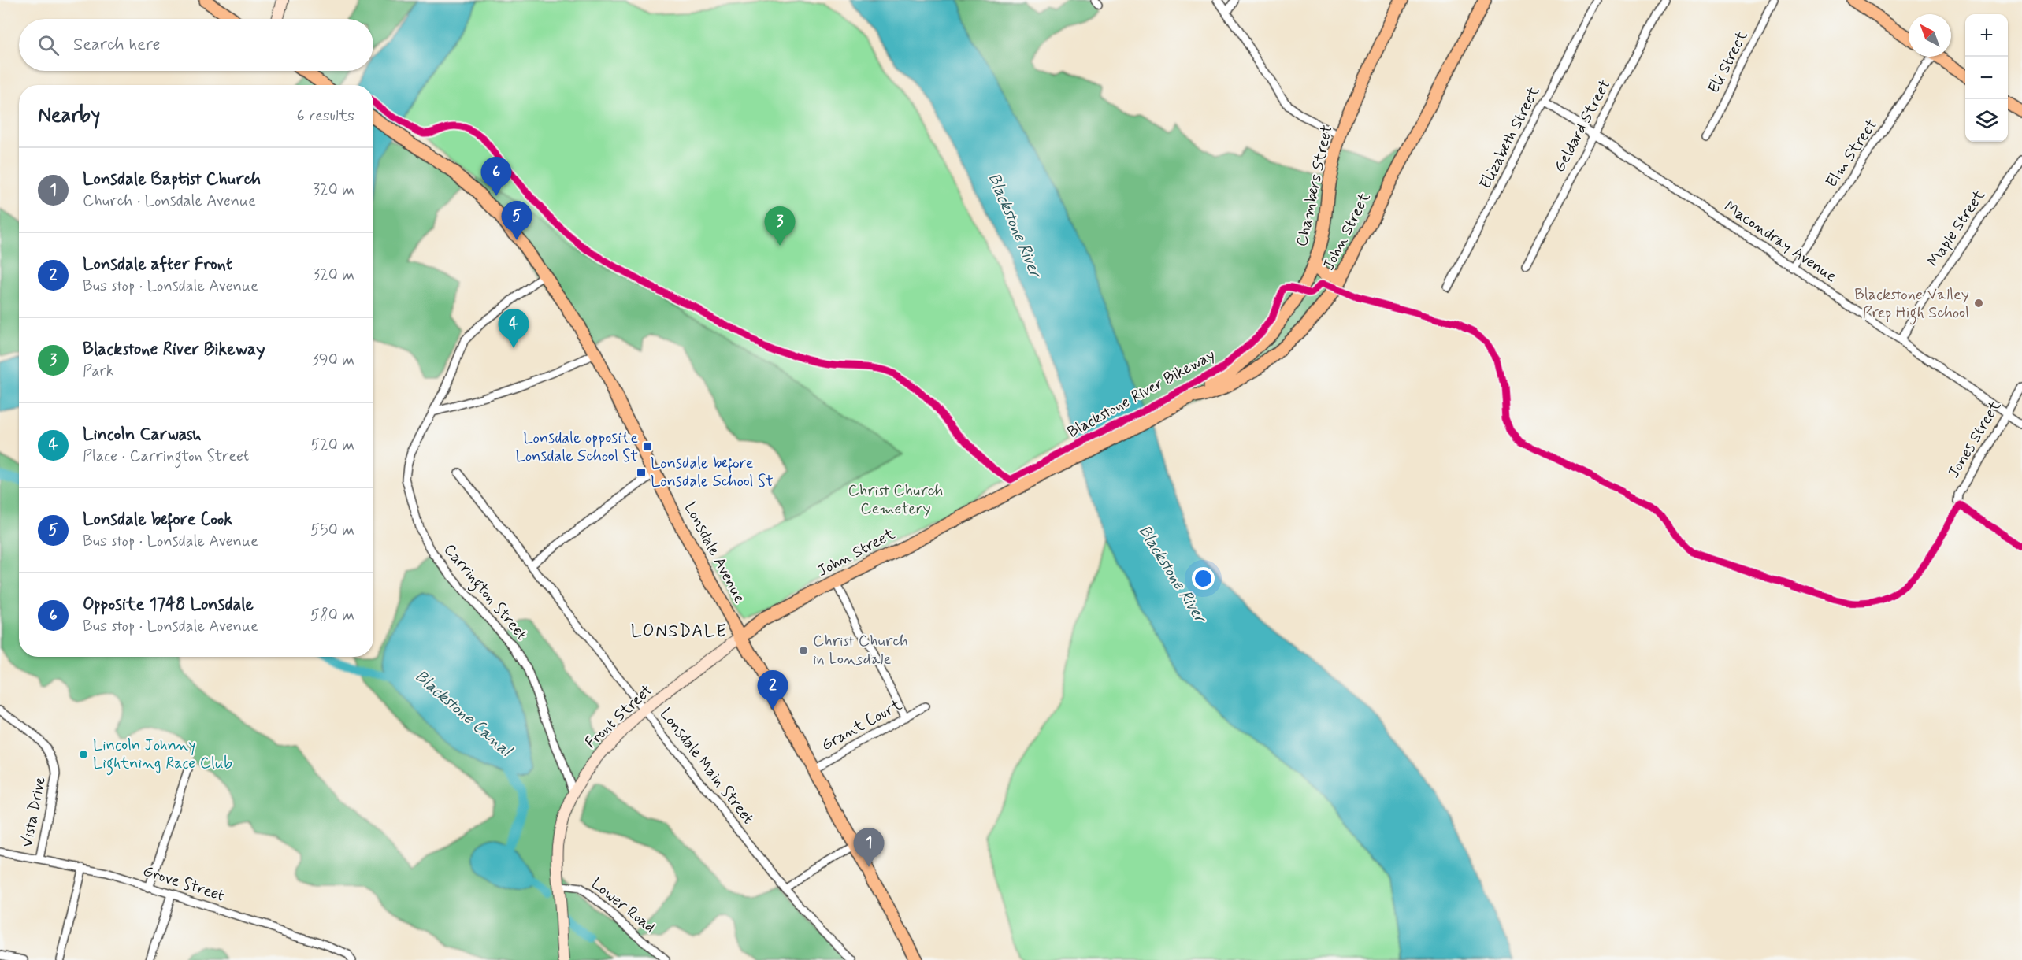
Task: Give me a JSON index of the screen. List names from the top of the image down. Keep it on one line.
{"streets":{"main road":["Chambers Street","John Street","Lonsdale Avenue","Front Street"],"street":["Eli Street","Geldard Street","Elizabeth Street","Elm Street","Maple Street","Macondray Avenue","Jones Street","Carrington Street","Grant Court","Lonsdale Main Street","Vista Drive","Grove Street","Lower Road"],"cycle path":["Blackstone River Bikeway"]},"crossings":[["Geldard Street","Macondray Avenue"],["Elizabeth Street","Macondray Avenue"],["Elm Street","Macondray Avenue"],["Chambers Street","John Street"],["Maple Street","Macondray Avenue"],["John Street","Lonsdale Avenue"],["John Street","Front Street"],["Macondray Avenue","Jones Street"],["Lonsdale Avenue","Carrington Street"],["Lonsdale Avenue","Front Street"],["Lonsdale Avenue","Grant Court"],["Carrington Street","Front Street"],["Front Street","Lonsdale Main Street"],["Front Street","Lower Road"],["Vista Drive","Grove Street"]],"districts":["LONSDALE"],"water":["Blackstone River","Blackstone Canal"],"parks":["Christ Church Cemetery"],"places":{"other":["Blackstone Valley Prep High School","Christ Church in Lonsdale","Lincoln Johnny Lightning Race Club"],"transit":["Lonsdale opposite Lonsdale School St","Lonsdale before Lonsdale School St"]},"north":"top left","page":{"map_buttons":["+","−"],"search":"Search here","heading":["Nearby","6 results"],"list":[{"mark":"1","name":"Lonsdale Baptist Church","note":"Church · Lonsdale Avenue","value":"320 m"},{"mark":"2","name":"Lonsdale after Front","note":"Bus stop · Lonsdale Avenue","value":"320 m"},{"mark":"3","name":"Blackstone River Bikeway","note":"Park","value":"390 m"},{"mark":"4","name":"Lincoln Carwash","note":"Place · Carrington Street","value":"520 m"},{"mark":"5","name":"Lonsdale before Cook","note":"Bus stop · Lonsdale Avenue","value":"550 m"},{"mark":"6","name":"Opposite 1748 Lonsdale","note":"Bus stop · Lonsdale Avenue","value":"580 m"}],"pins":["6","5","3","4","2","1"]}}
